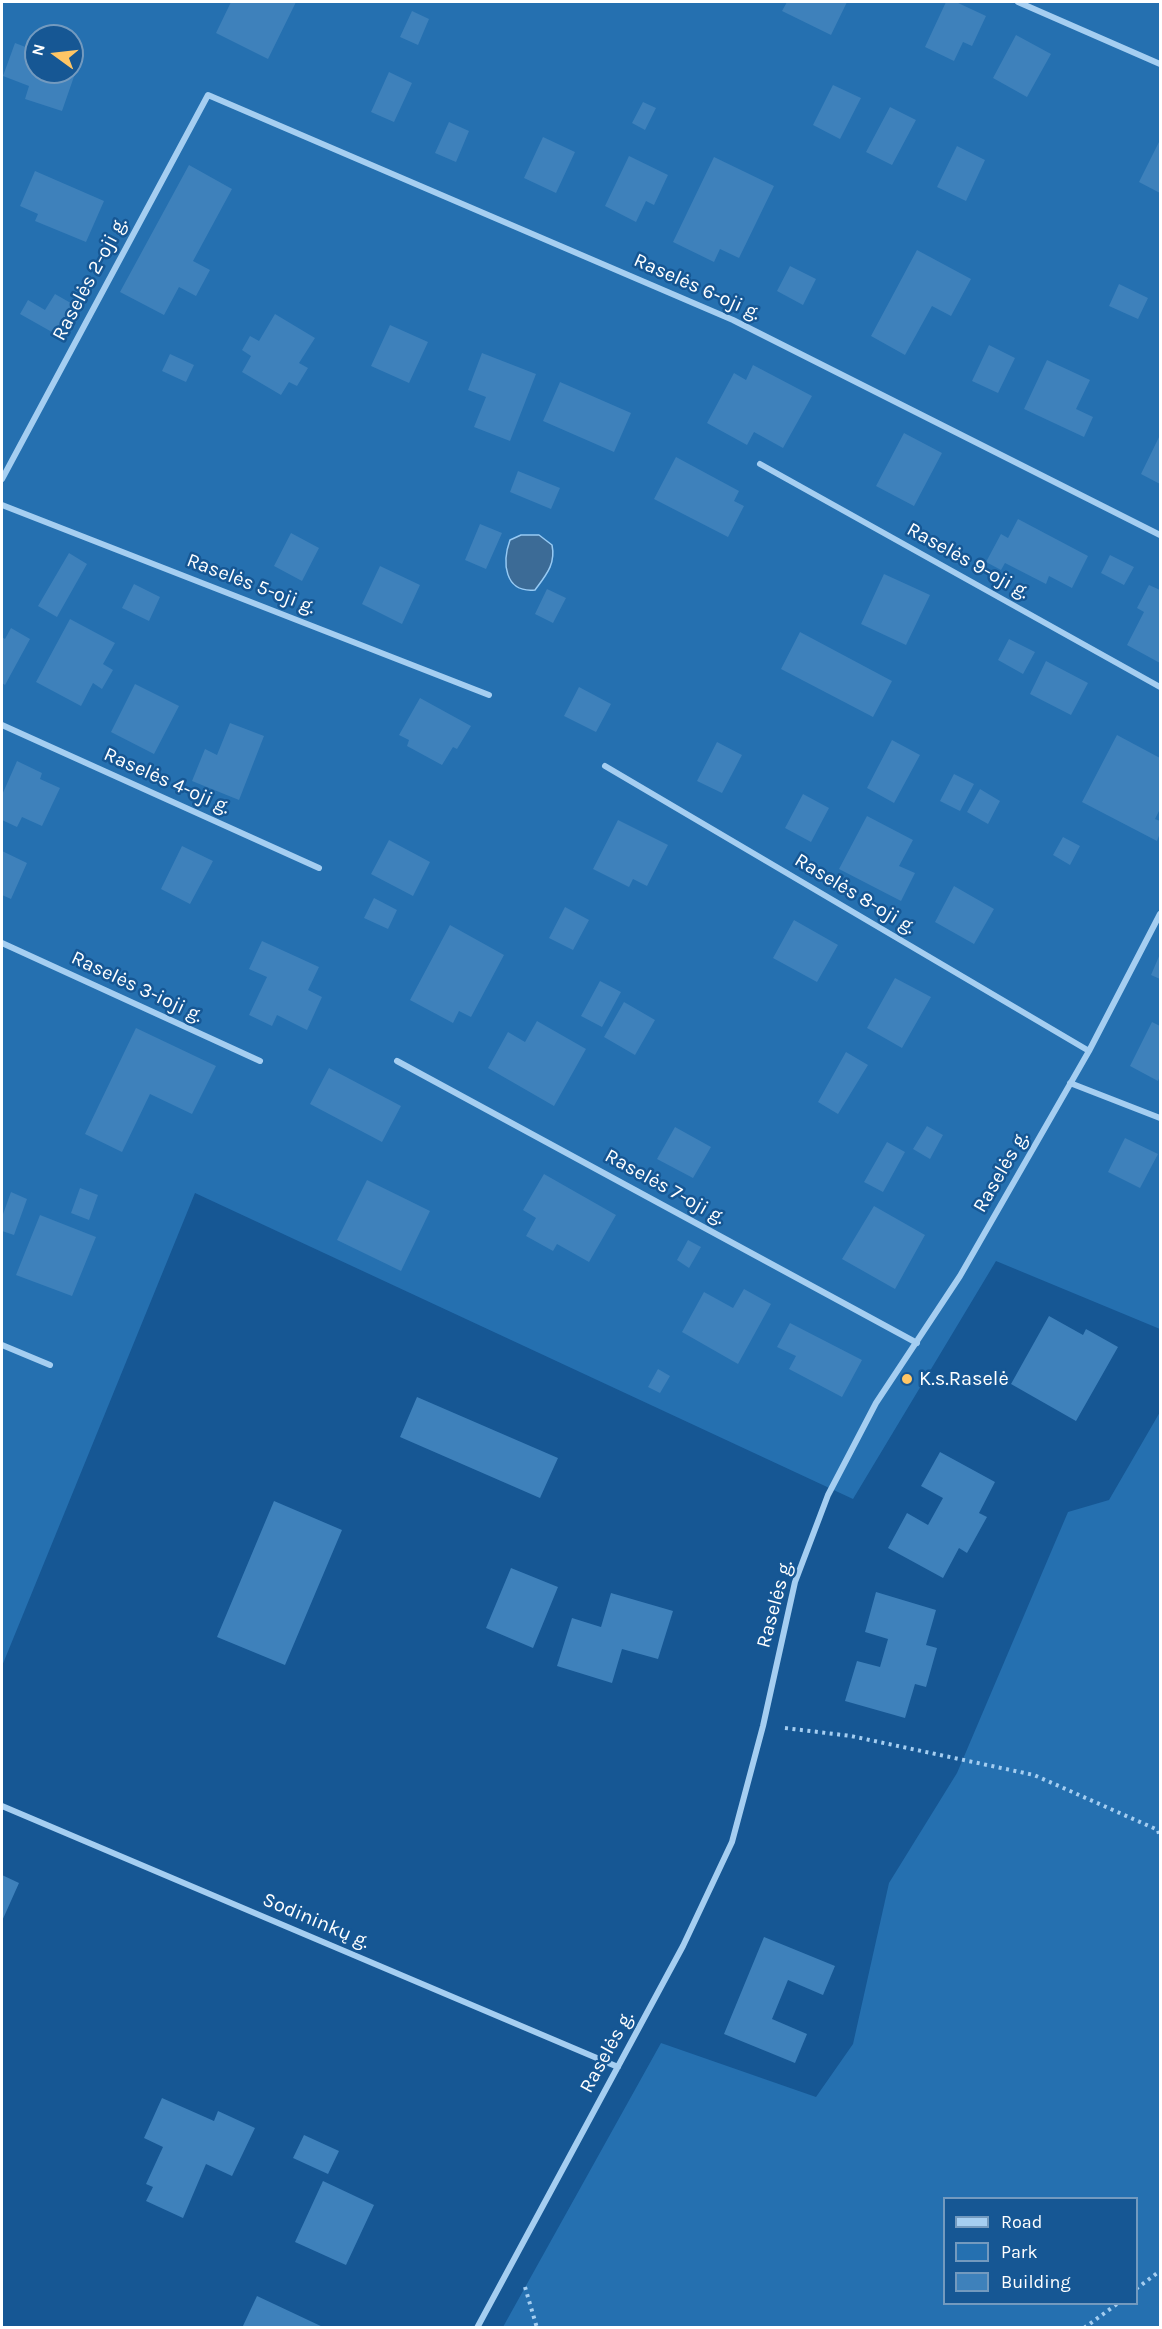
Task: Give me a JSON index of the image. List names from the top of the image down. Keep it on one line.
{"streets":{"street":["Raselės 2-oji g.","Raselės 6-oji g.","Raselės 9-oji g.","Raselės 5-oji g.","Raselės 4-oji g.","Raselės 8-oji g.","Raselės 3-ioji g.","Raselės g.","Raselės 7-oji g.","Sodininkų g."]},"crossings":[["Raselės 2-oji g.","Raselės 6-oji g."],["Raselės 8-oji g.","Raselės g."],["Raselės g.","Raselės 7-oji g."],["Raselės g.","Sodininkų g."]],"places":["K.s.Raselė"],"legend":["Road","Park","Building"],"north":"left"}
